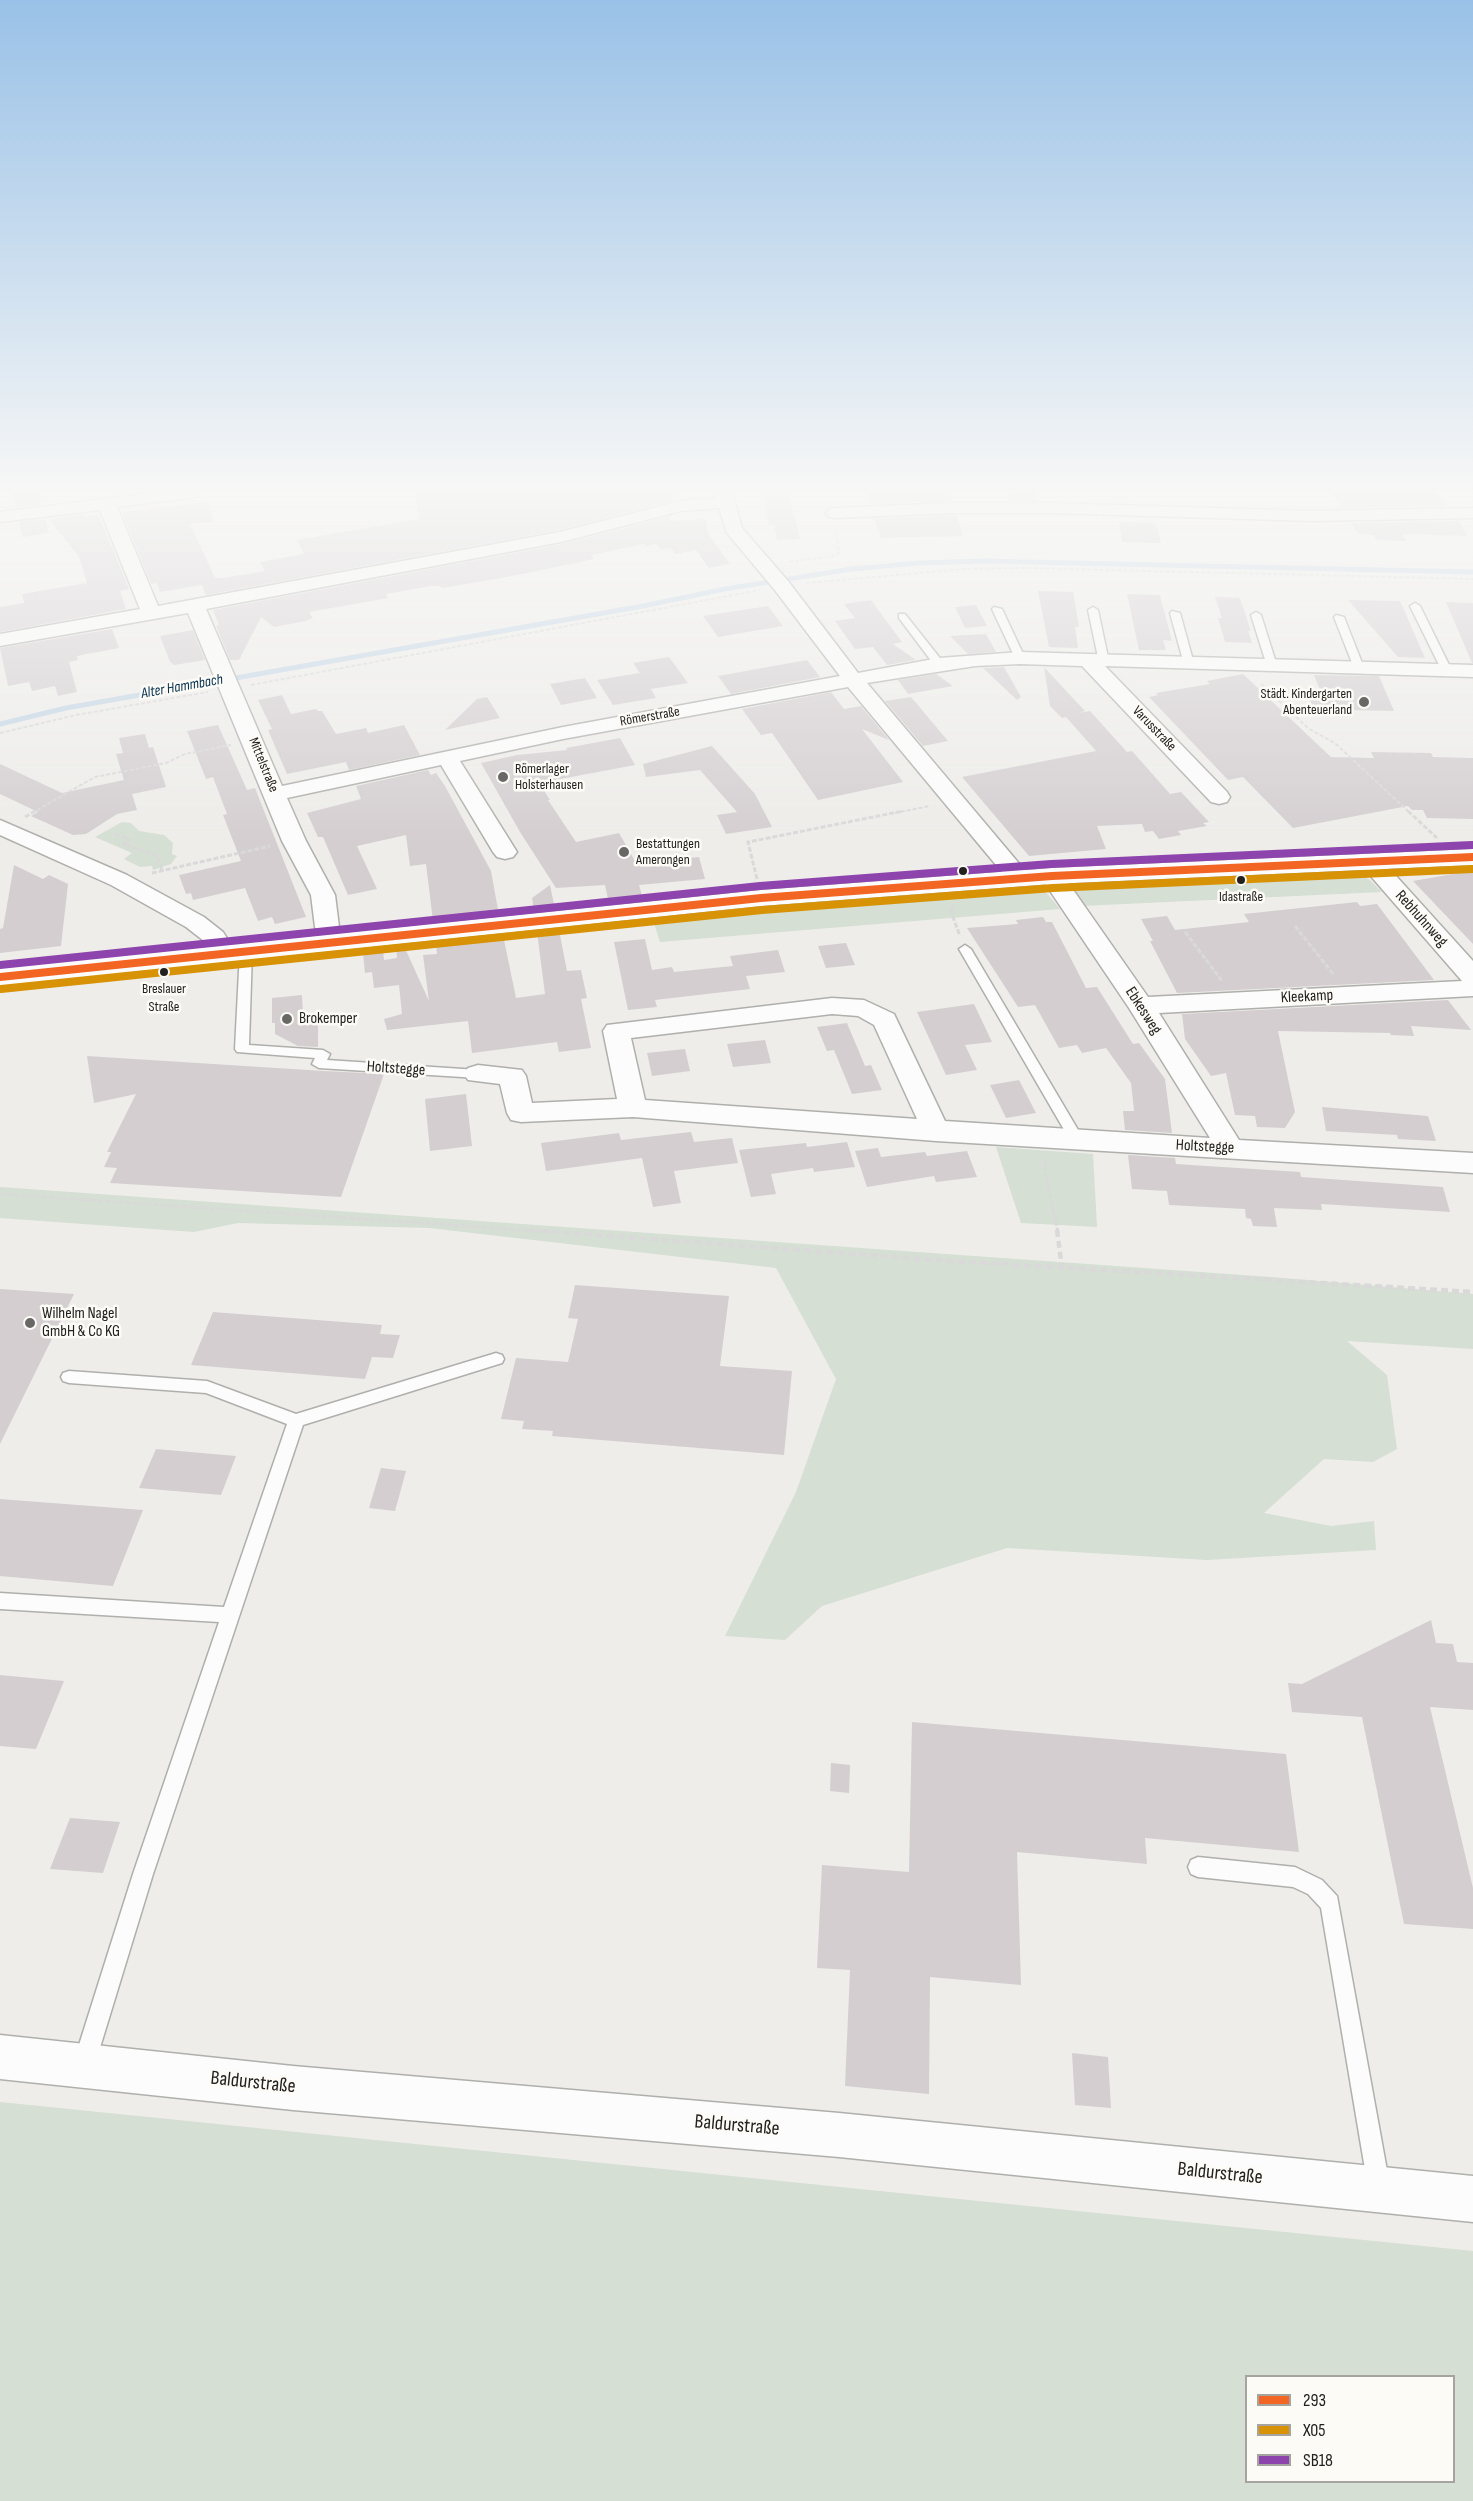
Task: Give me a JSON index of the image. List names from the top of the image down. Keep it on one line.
{"streets":{"street":["Römerstraße","Varusstraße","Mittelstraße","Rebhuhnweg","Kleekamp","Ebkesweg","Holtstegge","Baldurstraße"]},"crossings":[["Römerstraße","Varusstraße"],["Römerstraße","Mittelstraße"],["Kleekamp","Ebkesweg"],["Ebkesweg","Holtstegge"]],"water":["Alter Hammbach"],"places":["Städt. Kindergarten Abenteuerland","Römerlager Holsterhausen","Bestattungen Amerongen","Idastraße","Breslauer Straße","Brokemper","Wilhelm Nagel GmbH & Co KG"],"lines":["transit line SB18","transit line 293","transit line X05"],"legend":["293","X05","SB18"]}
